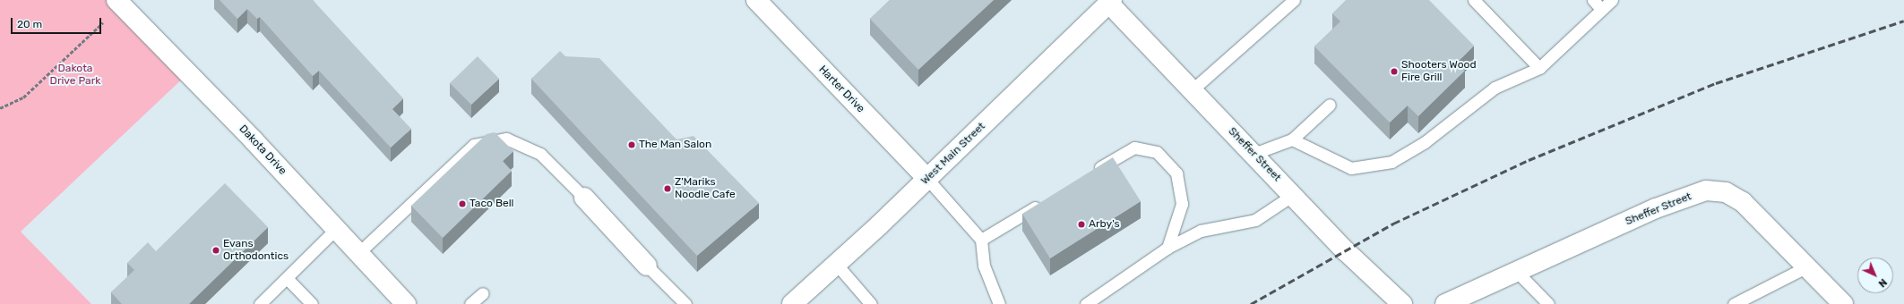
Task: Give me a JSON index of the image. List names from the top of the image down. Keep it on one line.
{"streets":{"street":["Harter Drive","Dakota Drive","West Main Street","Sheffer Street"]},"crossings":[["Harter Drive","West Main Street"],["West Main Street","Sheffer Street"]],"parks":["Dakota Drive Park"],"places":["Shooters Wood Fire Grill","The Man Salon","Z'Mariks Noodle Cafe","Taco Bell","Arby's","Evans Orthodontics"],"scale_bar":"20 m","north":"bottom right"}
